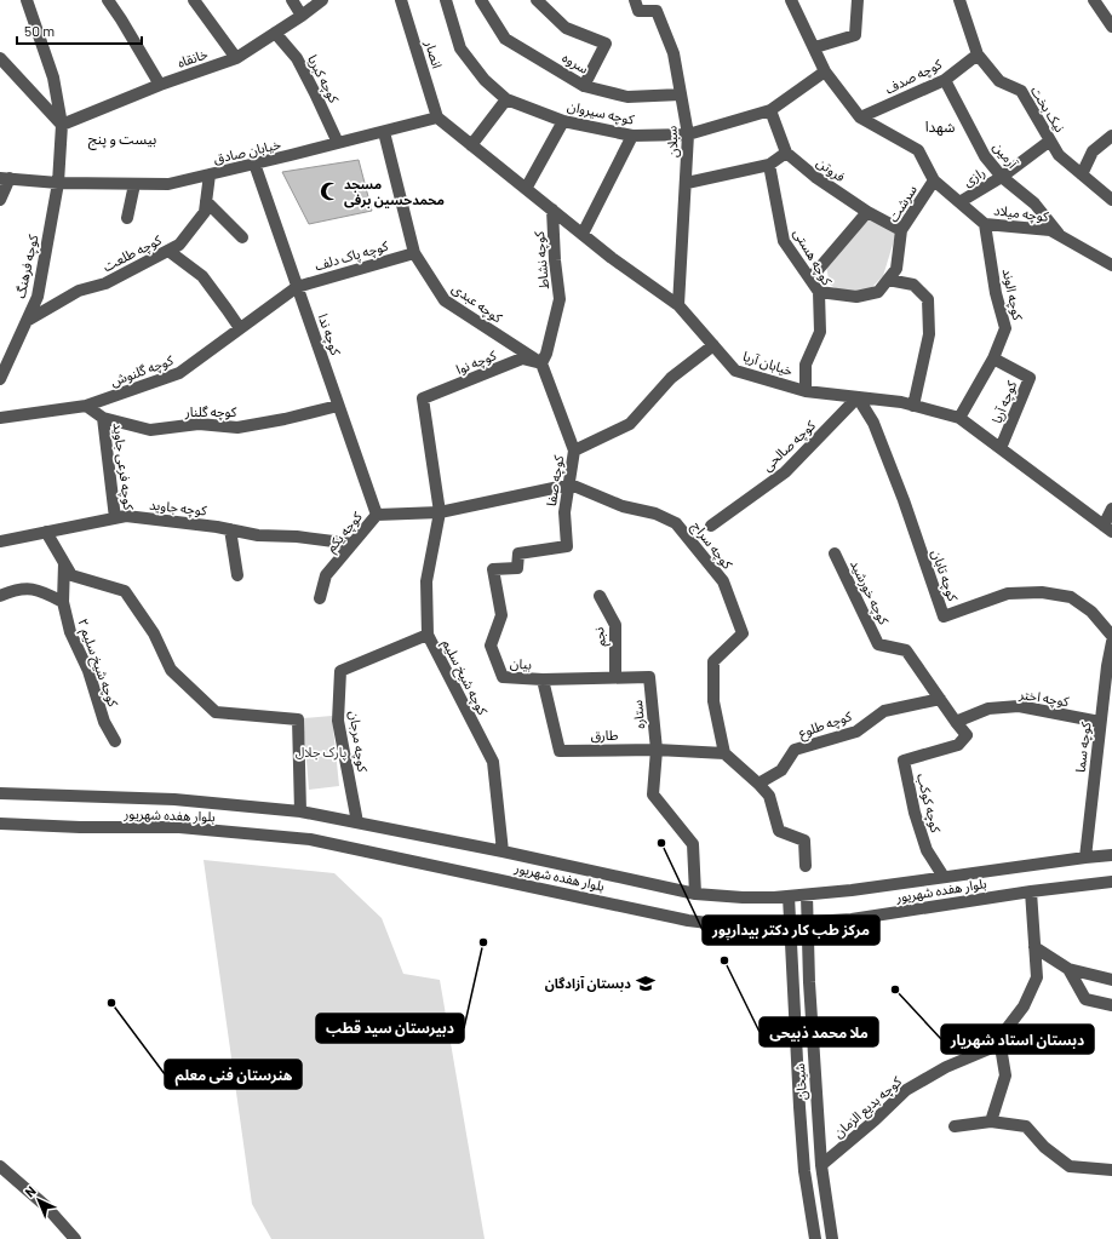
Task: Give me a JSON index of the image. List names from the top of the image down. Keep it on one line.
{"streets":{"street":["انصار","خانقاه","سروه","کوچه صدف","کوچه کبریا","نیک بخت","کوچه سیروان","سبلان","خیابان صادق","آرمین","فروتن","رازی","سرشت","کوچه میلاد","کوچه طلعت","کوچه پاک دلف","کوچه هستی","کوچه نشاط","کوچه فرهنگ","کوچه الوند","کوچه عبدی","کوچه ندا","کوچه نوا","خیابان آریا","کوچه گلنوش","کوچه آریا","کوچه گلنار","کوچه صالحی","کوچه فرعی جاوید","کوچه صفا","کوچه جاوید","کوچه یکم","کوچه سراج","کوچه تابان","کوچه خورشید","نجم","کوچه شیخ سلیم ۲","بیان","کوچه شیخ سلیم","کوچه اختر","ستاره","کوچه طلوع","طارق","کوچه مرجان","کوچه سما","کوچه کوکب","بلوار هفده شهریور","شیخان","کوچه بدیع الزمان"]},"crossings":[["انصار","خیابان صادق"],["انصار","خیابان آریا"],["خانقاه","کوچه کبریا"],["خانقاه","کوچه فرهنگ"],["سروه","سبلان"],["کوچه صدف","نیک بخت"],["کوچه صدف","آرمین"],["کوچه کبریا","خیابان صادق"],["نیک بخت","رازی"],["کوچه سیروان","سبلان"],["کوچه سیروان","فروتن"],["سبلان","خیابان آریا"],["خیابان صادق","کوچه طلعت"],["خیابان صادق","کوچه فرهنگ"],["خیابان صادق","کوچه عبدی"],["خیابان صادق","کوچه ندا"],["خیابان صادق","خیابان آریا"],["آرمین","رازی"],["آرمین","کوچه میلاد"],["فروتن","سرشت"],["رازی","کوچه میلاد"],["سرشت","کوچه میلاد"],["سرشت","کوچه هستی"],["کوچه میلاد","کوچه الوند"],["کوچه طلعت","کوچه فرهنگ"],["کوچه پاک دلف","کوچه عبدی"],["کوچه پاک دلف","کوچه ندا"],["کوچه پاک دلف","کوچه گلنوش"],["کوچه هستی","خیابان آریا"],["کوچه نشاط","کوچه عبدی"],["کوچه نشاط","کوچه نوا"],["کوچه نشاط","خیابان آریا"],["کوچه الوند","خیابان آریا"],["کوچه الوند","کوچه آریا"],["کوچه عبدی","کوچه نوا"],["کوچه ندا","کوچه گلنوش"],["کوچه ندا","کوچه گلنار"],["کوچه ندا","کوچه یکم"],["کوچه نوا","کوچه شیخ سلیم"],["خیابان آریا","کوچه آریا"],["خیابان آریا","کوچه صالحی"],["خیابان آریا","کوچه صفا"],["خیابان آریا","کوچه تابان"],["کوچه گلنوش","کوچه گلنار"],["کوچه گلنار","کوچه فرعی جاوید"],["کوچه صالحی","کوچه تابان"],["کوچه فرعی جاوید","کوچه جاوید"],["کوچه صفا","کوچه سراج"],["کوچه صفا","بیان"],["کوچه جاوید","کوچه یکم"],["کوچه یکم","کوچه شیخ سلیم"],["کوچه سراج","طارق"],["کوچه خورشید","کوچه اختر"],["کوچه خورشید","کوچه طلوع"],["کوچه خورشید","کوچه کوکب"],["نجم","بیان"],["بیان","ستاره"],["بیان","طارق"],["کوچه شیخ سلیم","کوچه مرجان"],["کوچه شیخ سلیم","بلوار هفده شهریور"],["کوچه اختر","کوچه سما"],["کوچه اختر","کوچه کوکب"],["ستاره","طارق"],["ستاره","بلوار هفده شهریور"],["کوچه مرجان","بلوار هفده شهریور"],["کوچه سما","بلوار هفده شهریور"],["کوچه کوکب","بلوار هفده شهریور"],["بلوار هفده شهریور","شیخان"],["بلوار هفده شهریور","کوچه بدیع الزمان"],["شیخان","کوچه بدیع الزمان"]],"districts":["شهدا","بیست و پنج"],"parks":["پارک جلال"],"places":{"mosque":["مسجد محمدحسین برفی"],"other":["مرکز طب کار دکتر بیدارپور","دبیرستان سید قطب","ملا محمد ذبیحی","دبستان استاد شهریار","هنرستان فنی معلم"],"school or university":["دبستان آزادگان"]},"scale_bar":"50 m","north":"top left"}
